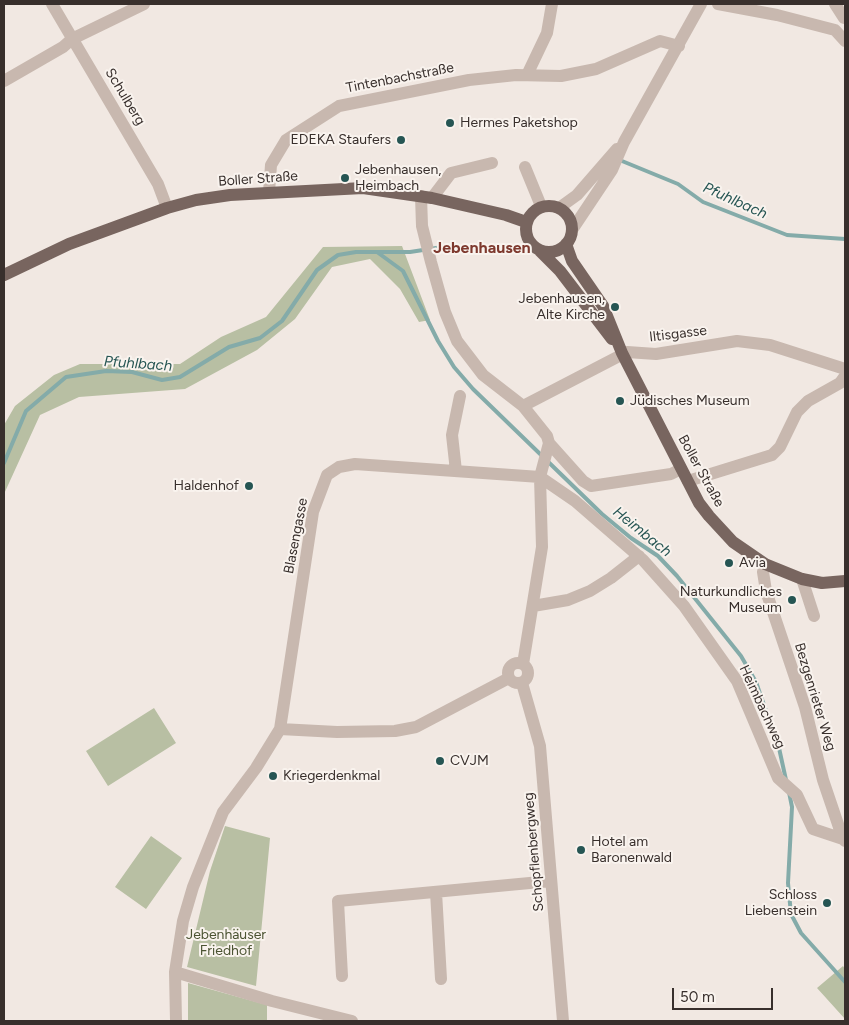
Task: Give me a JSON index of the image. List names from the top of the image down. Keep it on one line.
{"streets":{"main road":["Boller Straße"],"street":["Tintenbachstraße","Schulberg","Iltisgasse","Blasengasse","Bezgenrieter Weg","Heimbachweg","Schopflenbergweg"]},"crossings":[["Tintenbachstraße","Boller Straße"],["Schulberg","Boller Straße"],["Boller Straße","Iltisgasse"],["Boller Straße","Bezgenrieter Weg"],["Blasengasse","Heimbachweg"],["Bezgenrieter Weg","Heimbachweg"]],"districts":["Jebenhausen"],"water":["Pfuhlbach","Heimbach"],"parks":["Jebenhäuser Friedhof"],"places":["Hermes Paketshop","EDEKA Staufers","Jebenhausen, Heimbach","Jebenhausen, Alte Kirche","Jüdisches Museum","Haldenhof","Avia","Naturkundliches Museum","CVJM","Kriegerdenkmal","Hotel am Baronenwald","Schloss Liebenstein"],"scale_bar":"50 m"}
